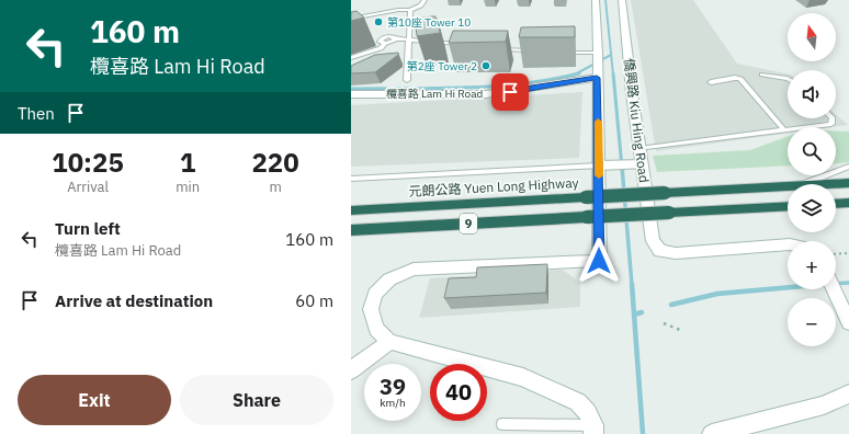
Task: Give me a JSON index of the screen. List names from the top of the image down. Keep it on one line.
{"streets":{"highway":["元朗公路 Yuen Long Highway","9"],"street":["欖喜路 Lam Hi Road","僑興路 Kiu Hing Road"]},"places":["第10座 Tower 10","第2座 Tower 2"],"north":"top","page":{"turn":["160 m","欖喜路 Lam Hi Road"],"map_buttons":["+","−"],"then":"Then","eta":["10:25","Arrival","1","min","220","m"],"list":[{"name":"Turn left","note":"欖喜路 Lam Hi Road","value":"160 m"},{"name":"Arrive at destination","value":"60 m"}],"speed":"39 km/h","limit":"40","buttons":["Exit","Share"]}}
